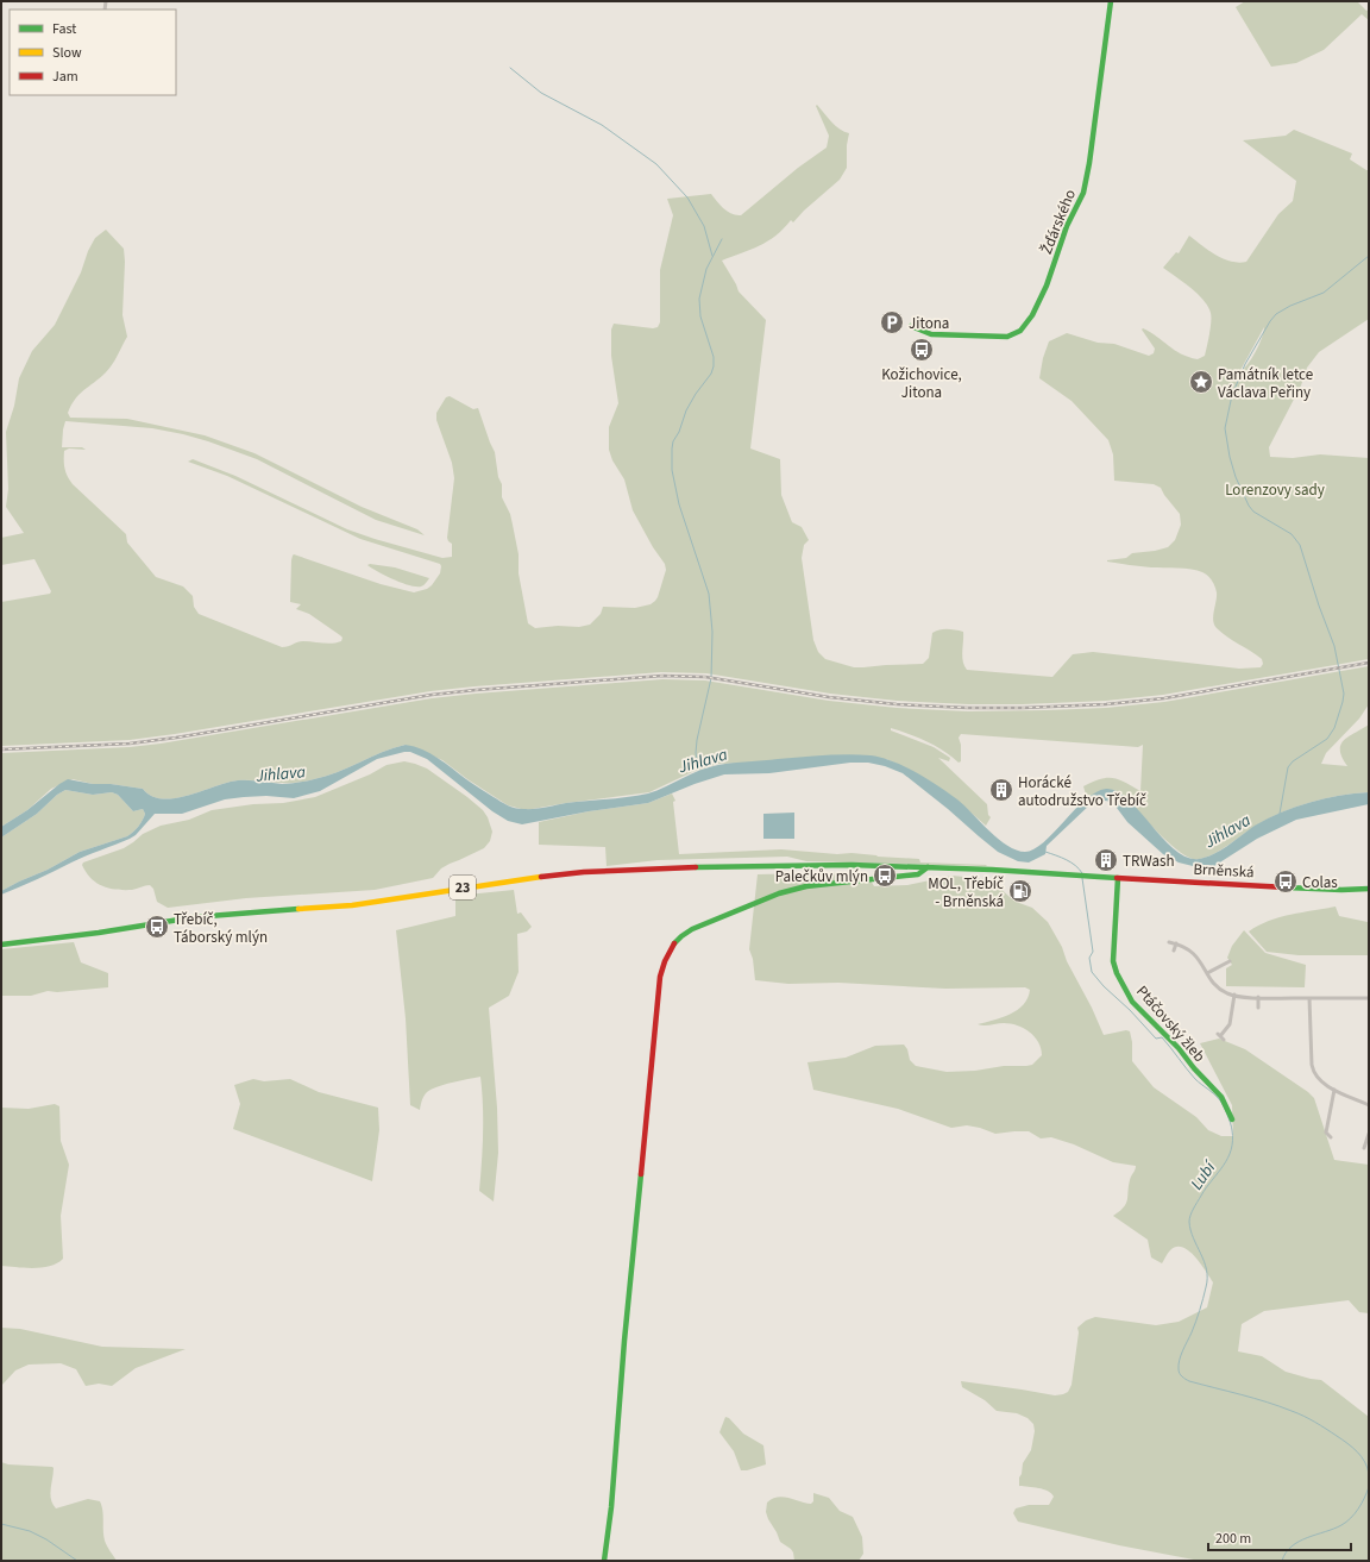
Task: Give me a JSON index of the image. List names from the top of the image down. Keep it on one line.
{"streets":{"street":["Žďárského","Brněnská","23","Ptáčovský žleb"]},"crossings":[["Brněnská","23"],["Brněnská","Ptáčovský žleb"]],"water":["Jihlava","Lubí"],"parks":["Lorenzovy sady"],"places":{"parking":["Jitona"],"bus stop":["Kožichovice, Jitona","Palečkův mlýn","Colas","Třebíč, Táborský mlýn"],"place":["Památník letce Václava Peřiny"],"building":["Horácké autodružstvo Třebíč","TRWash"],"fuel station":["MOL, Třebíč - Brněnská"]},"legend":["Fast","Slow","Jam"],"scale_bar":"200 m"}
